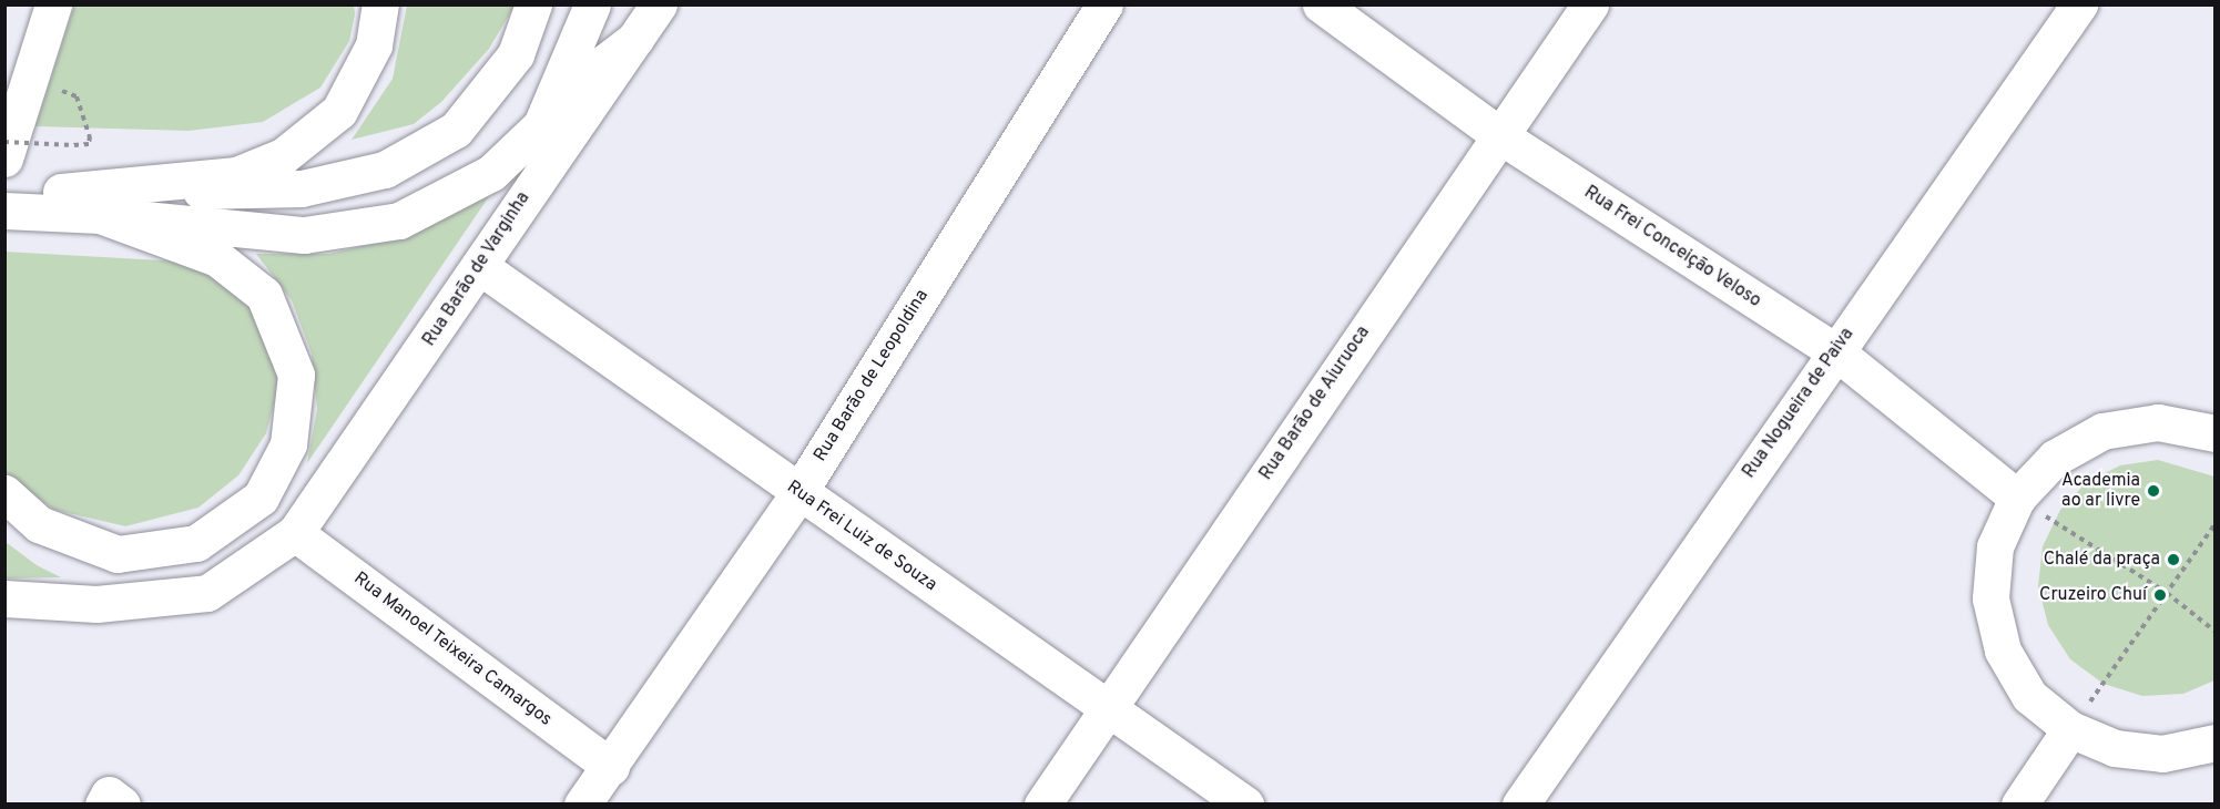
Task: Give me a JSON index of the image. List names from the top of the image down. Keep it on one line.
{"streets":{"main road":["Rua Frei Conceição Veloso","Rua Barão de Varginha","Rua Barão de Leopoldina","Rua Barão de Aiuruoca","Rua Nogueira de Paiva","Rua Frei Luiz de Souza","Rua Manoel Teixeira Camargos"]},"crossings":[["Rua Frei Conceição Veloso","Rua Barão de Aiuruoca"],["Rua Frei Conceição Veloso","Rua Nogueira de Paiva"],["Rua Barão de Varginha","Rua Frei Luiz de Souza"],["Rua Barão de Varginha","Rua Manoel Teixeira Camargos"],["Rua Barão de Leopoldina","Rua Frei Luiz de Souza"],["Rua Barão de Leopoldina","Rua Manoel Teixeira Camargos"],["Rua Barão de Aiuruoca","Rua Frei Luiz de Souza"]],"places":["Academia ao ar livre","Chalé da praça","Cruzeiro Chuí"]}
